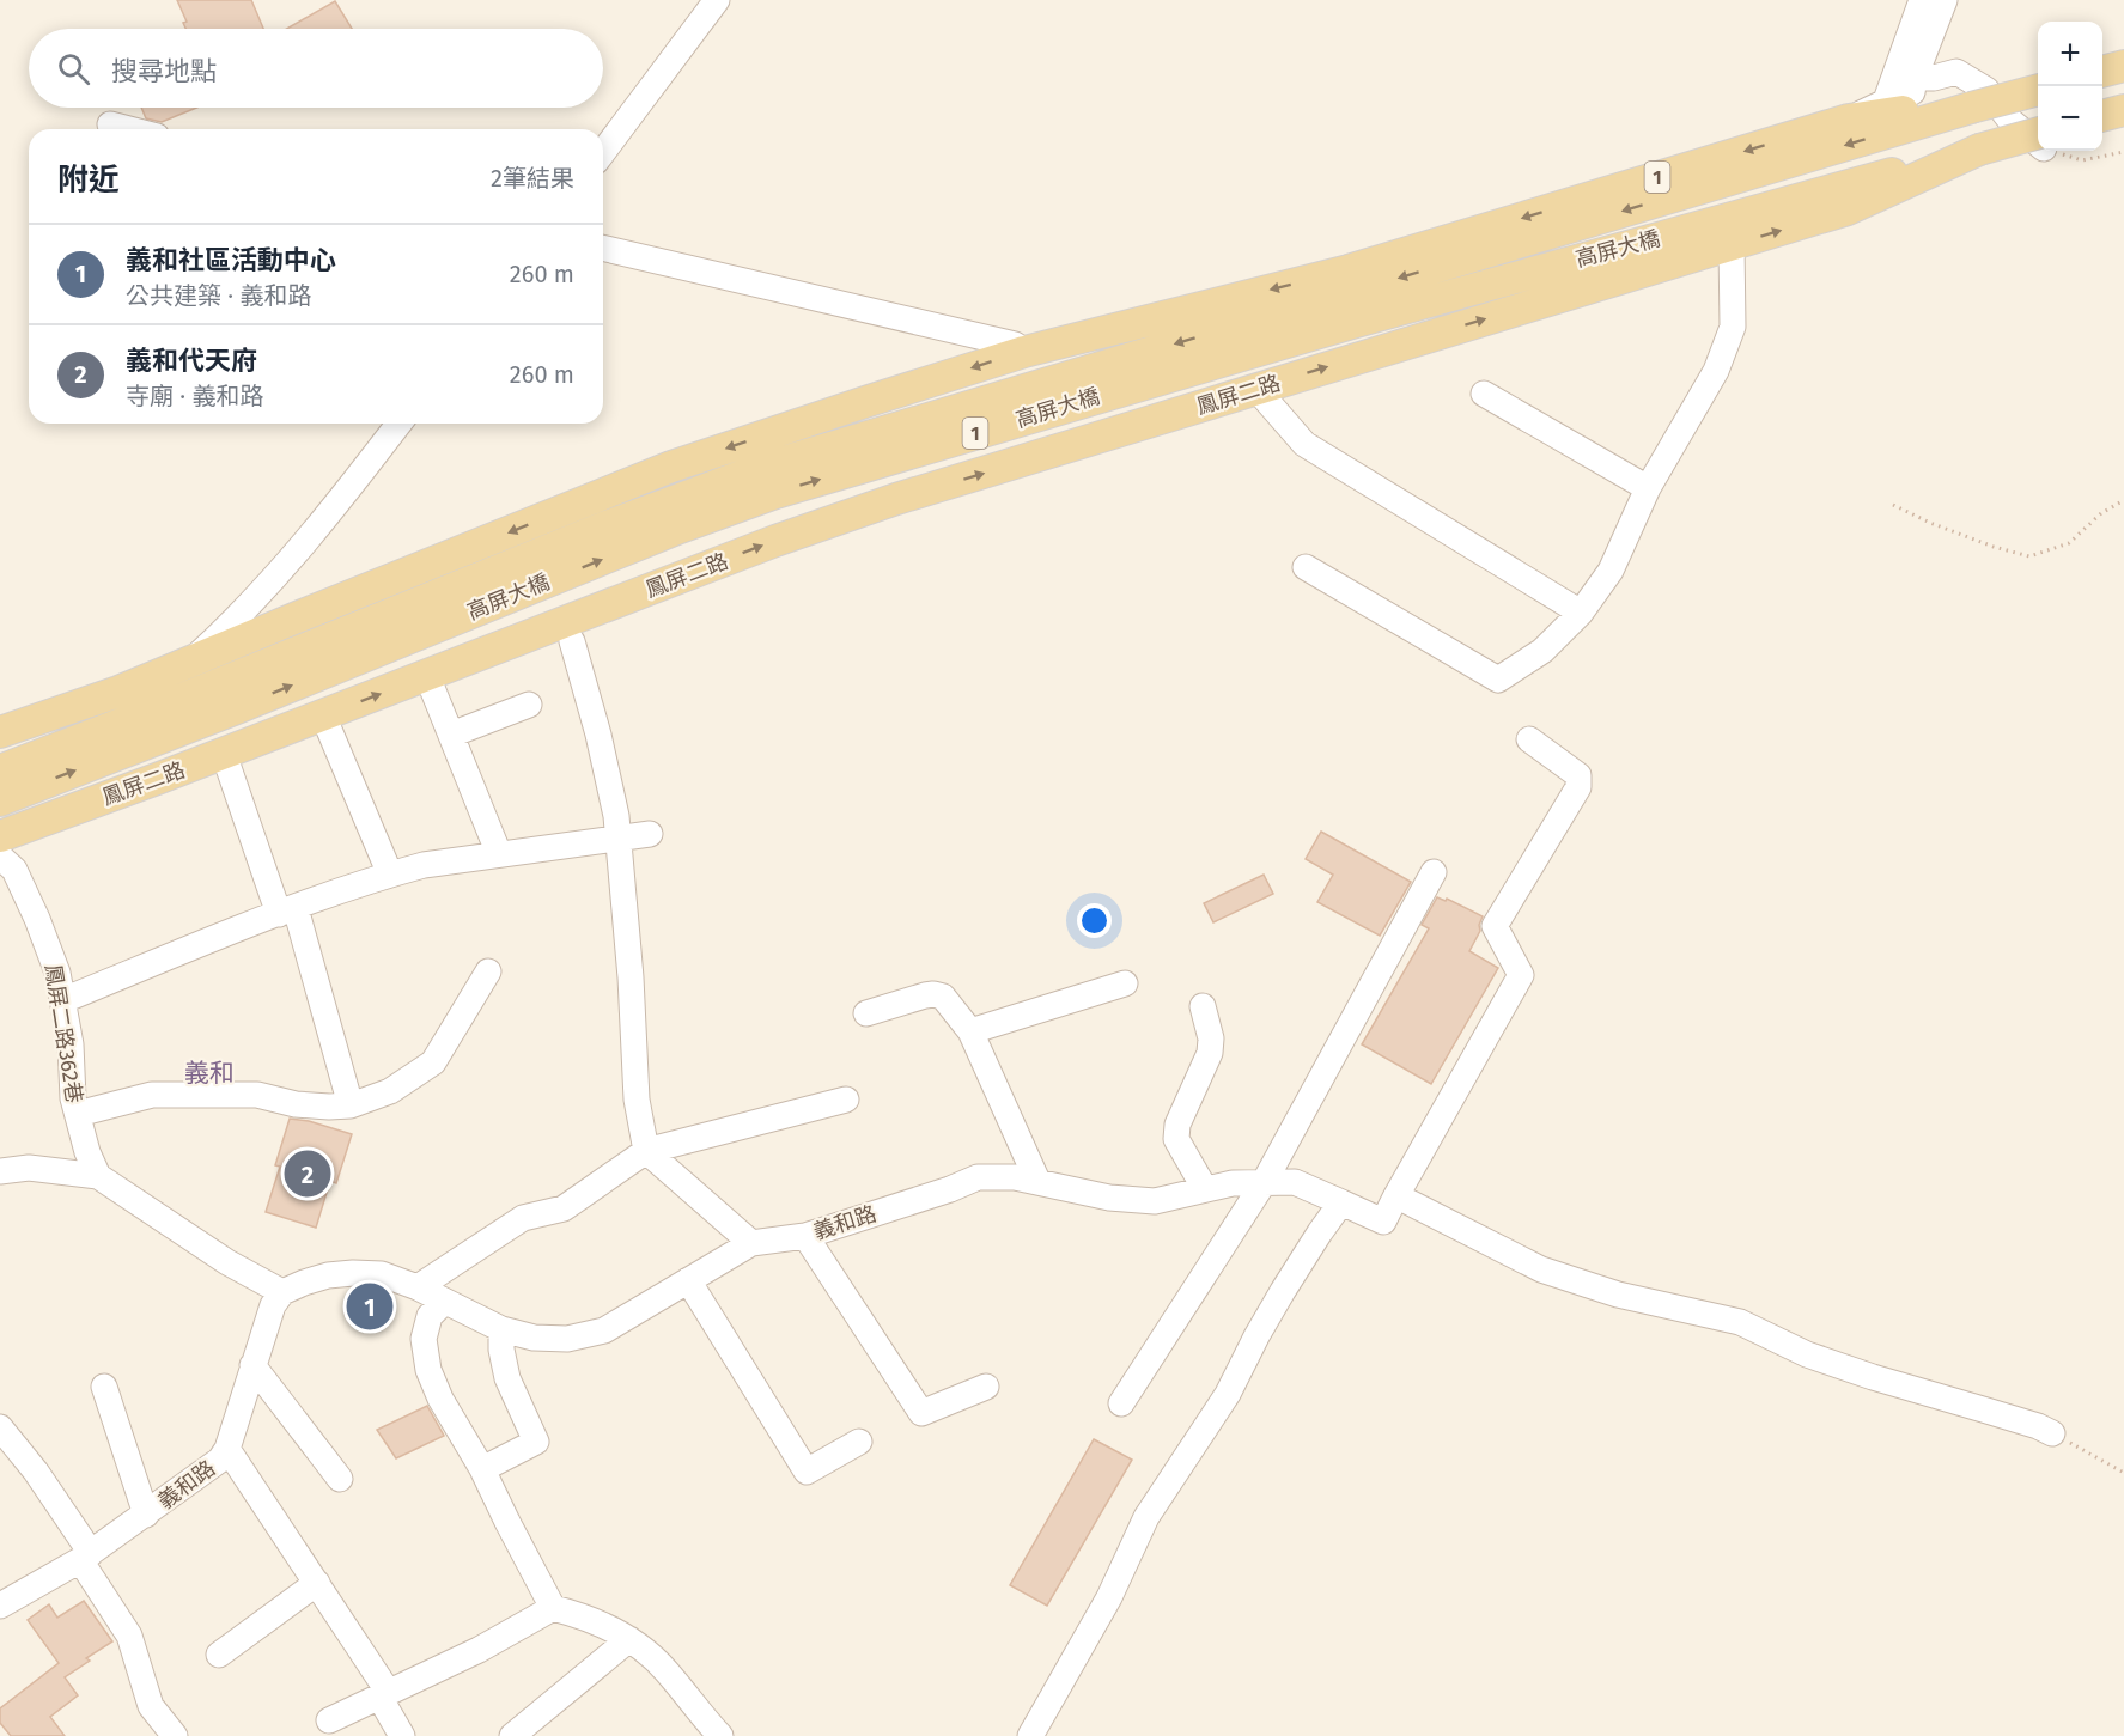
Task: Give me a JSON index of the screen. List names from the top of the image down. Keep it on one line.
{"streets":{"main road":["1","高屏大橋","鳳屏二路"],"street":["鳳屏二路362巷","義和路"]},"crossings":[["1","高屏大橋"],["高屏大橋","鳳屏二路"]],"districts":["義和"],"page":{"map_buttons":["+","−"],"search":"搜尋地點","heading":["附近","2筆結果"],"list":[{"mark":"1","name":"義和社區活動中心","note":"公共建築 · 義和路","value":"260 m"},{"mark":"2","name":"義和代天府","note":"寺廟 · 義和路","value":"260 m"}],"pins":["2","1"]}}
